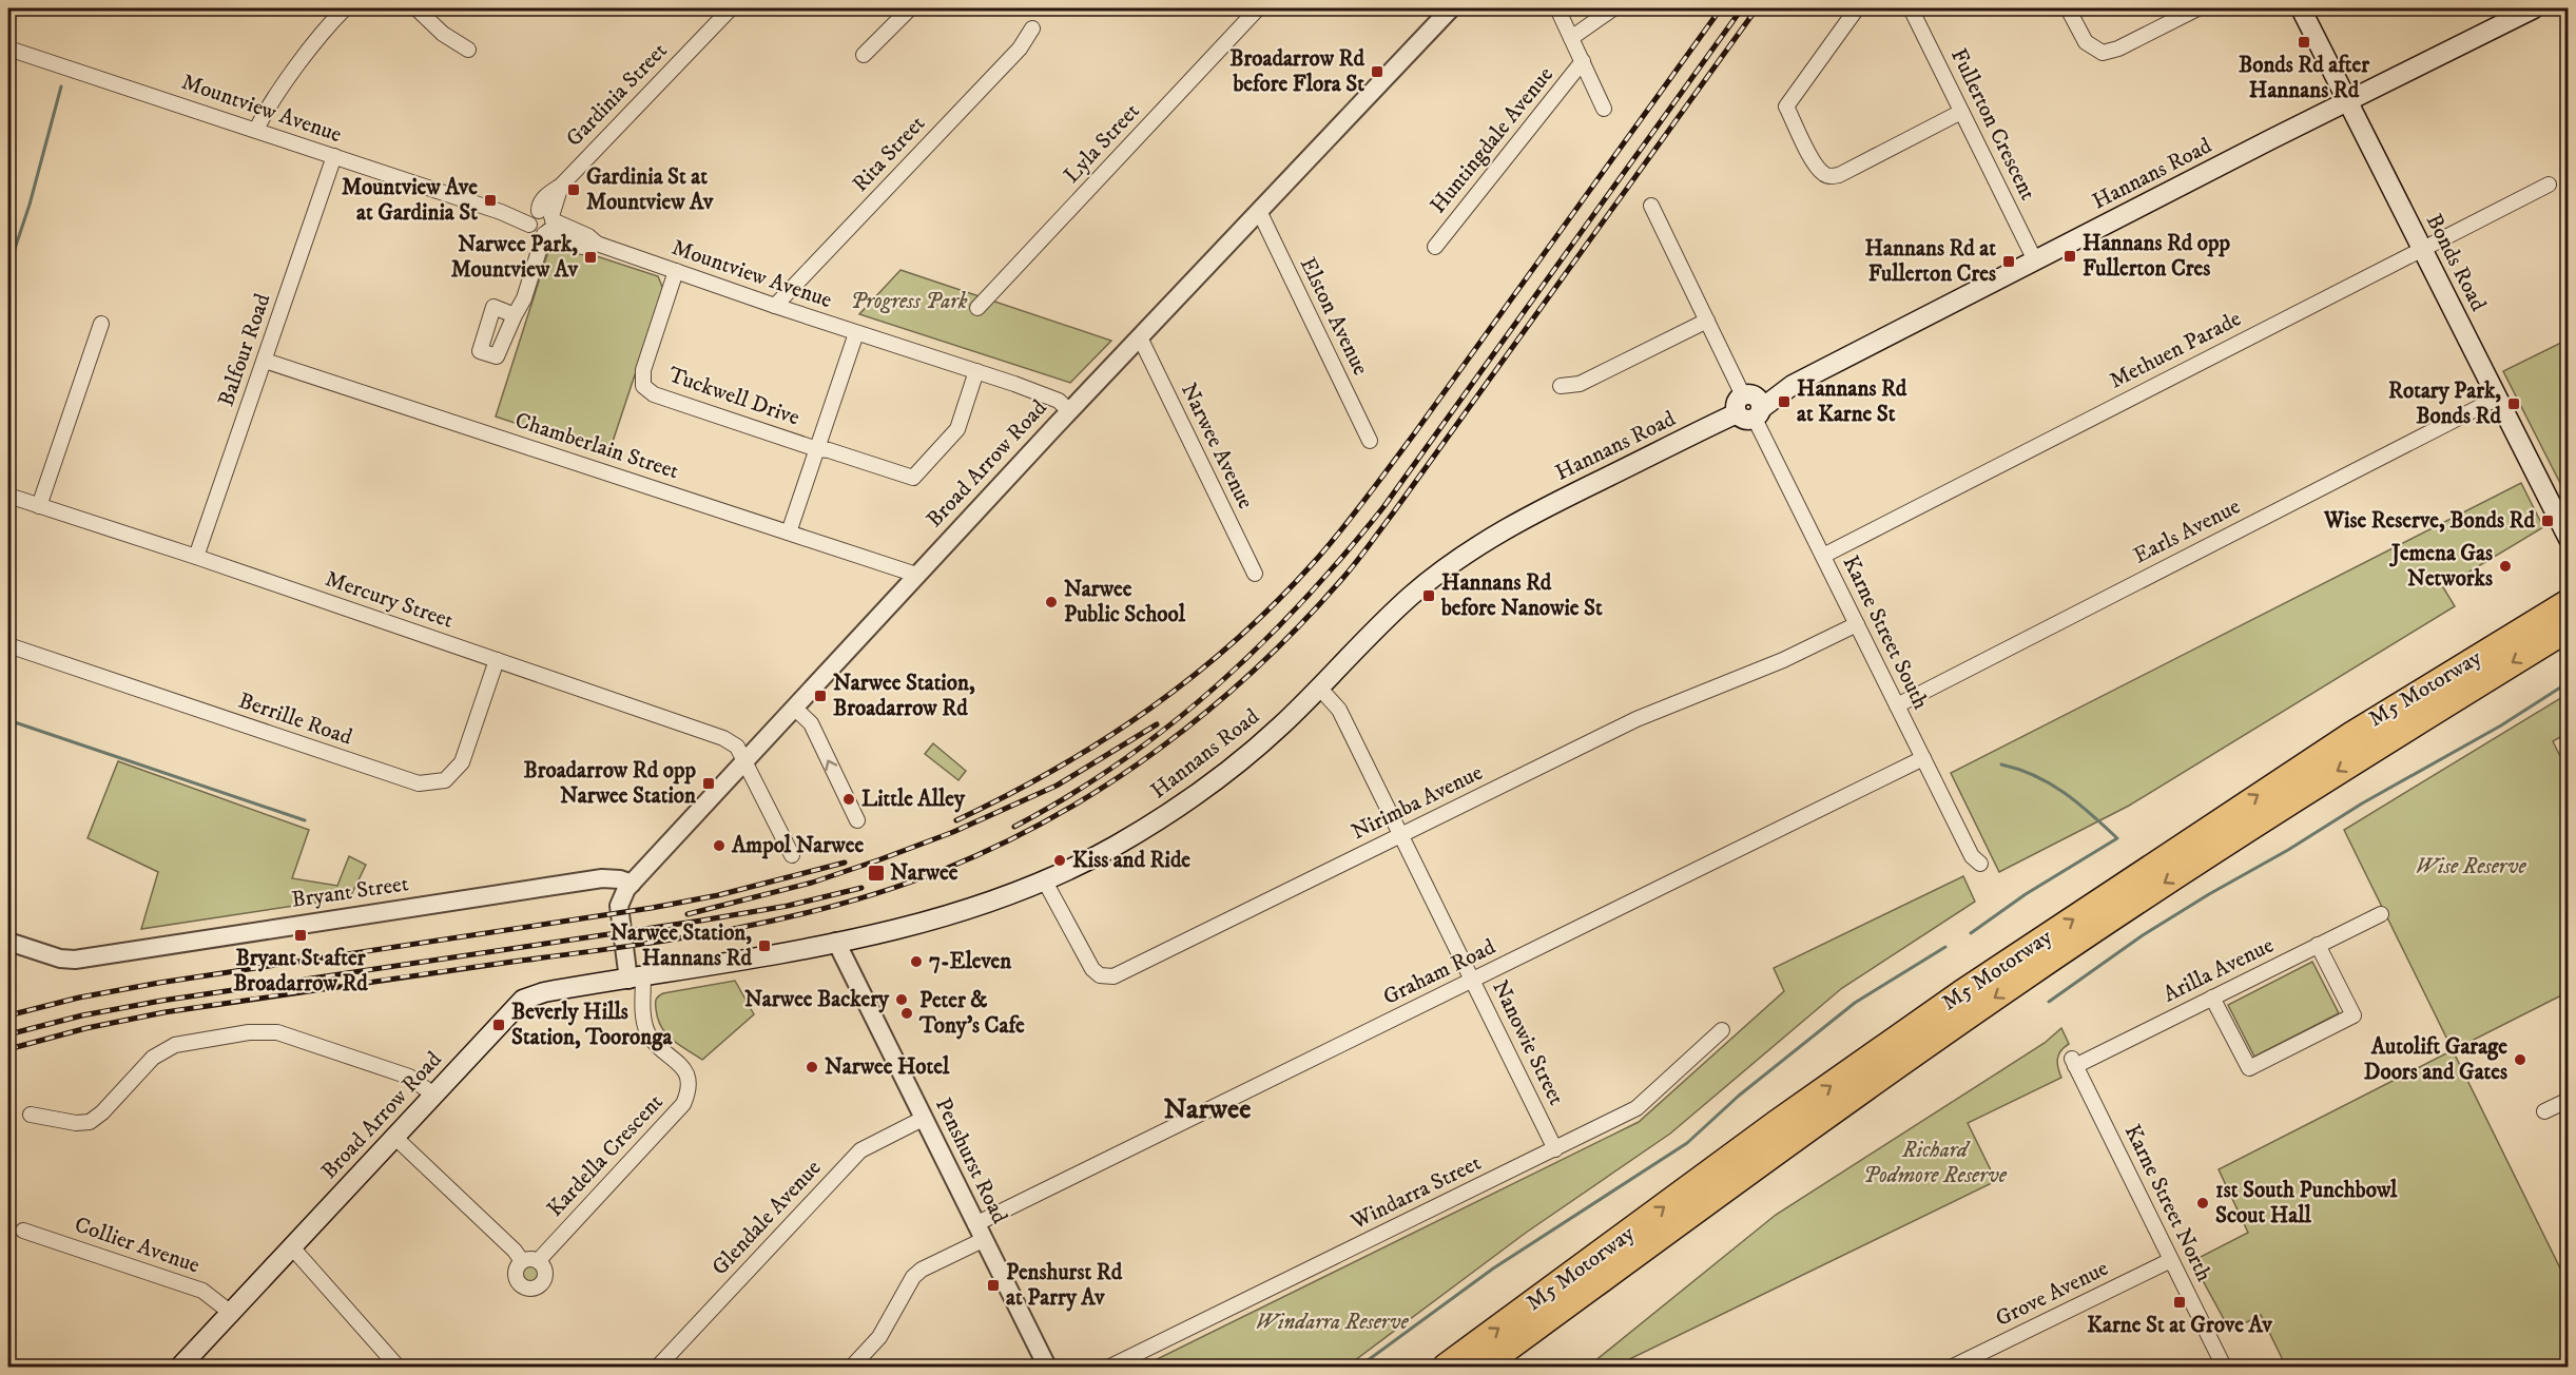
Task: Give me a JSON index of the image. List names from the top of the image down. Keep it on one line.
{"streets":{"highway":["M5 Motorway"],"main road":["Hannans Road","Bonds Road","Broad Arrow Road"],"street":["Gardinia Street","Mountview Avenue","Fullerton Crescent","Huntingdale Avenue","Lyla Street","Rita Street","Elston Avenue","Balfour Road","Methuen Parade","Tuckwell Drive","Chamberlain Street","Narwee Avenue","Earls Avenue","Mercury Street","Karne Street South","Berrille Road","Nirimba Avenue","Bryant Street","Arilla Avenue","Graham Road","Nanowie Street","Kardella Crescent","Penshurst Road","Windarra Street","Karne Street North","Glendale Avenue","Collier Avenue","Grove Avenue"]},"crossings":[["Gardinia Street","Mountview Avenue"],["Mountview Avenue","Rita Street"],["Mountview Avenue","Balfour Road"],["Mountview Avenue","Tuckwell Drive"],["Mountview Avenue","Broad Arrow Road"],["Fullerton Crescent","Hannans Road"],["Hannans Road","Bonds Road"],["Hannans Road","Broad Arrow Road"],["Hannans Road","Karne Street South"],["Hannans Road","Nirimba Avenue"],["Hannans Road","Nanowie Street"],["Hannans Road","Kardella Crescent"],["Hannans Road","Penshurst Road"],["Bonds Road","Methuen Parade"],["Bonds Road","Earls Avenue"],["Elston Avenue","Broad Arrow Road"],["Balfour Road","Chamberlain Street"],["Balfour Road","Mercury Street"],["Methuen Parade","Karne Street South"],["Chamberlain Street","Broad Arrow Road"],["Narwee Avenue","Broad Arrow Road"],["Broad Arrow Road","Mercury Street"],["Broad Arrow Road","Bryant Street"],["Broad Arrow Road","Kardella Crescent"],["Broad Arrow Road","Collier Avenue"],["Earls Avenue","Karne Street South"],["Mercury Street","Berrille Road"],["Karne Street South","Nirimba Avenue"],["Karne Street South","Graham Road"],["Nirimba Avenue","Nanowie Street"],["Arilla Avenue","Karne Street North"],["Graham Road","Nanowie Street"],["Graham Road","Penshurst Road"],["Nanowie Street","Windarra Street"],["Penshurst Road","Glendale Avenue"],["Karne Street North","Grove Avenue"]],"districts":["Narwee"],"parks":["Progress Park","Wise Reserve","Richard Podmore Reserve","Windarra Reserve"],"places":{"transit":["Bonds Rd after Hannans Rd","Broadarrow Rd before Flora St","Gardinia St at Mountview Av","Mountview Ave at Gardinia St","Hannans Rd opp Fullerton Cres","Narwee Park, Mountview Av","Hannans Rd at Fullerton Cres","Hannans Rd at Karne St","Rotary Park, Bonds Rd","Wise Reserve, Bonds Rd","Hannans Rd before Nanowie St","Narwee Station, Broadarrow Rd","Broadarrow Rd opp Narwee Station","Narwee","Bryant St after Broadarrow Rd","Narwee Station, Hannans Rd","Beverly Hills Station, Tooronga","Penshurst Rd at Parry Av","Karne St at Grove Av"],"other":["Jemena Gas Networks","Narwee Public School","Little Alley","Ampol Narwee","Kiss and Ride","7-Eleven","Narwee Backery","Peter & Tony's Cafe","Autolift Garage Doors and Gates","Narwee Hotel","1st South Punchbowl Scout Hall"]}}
